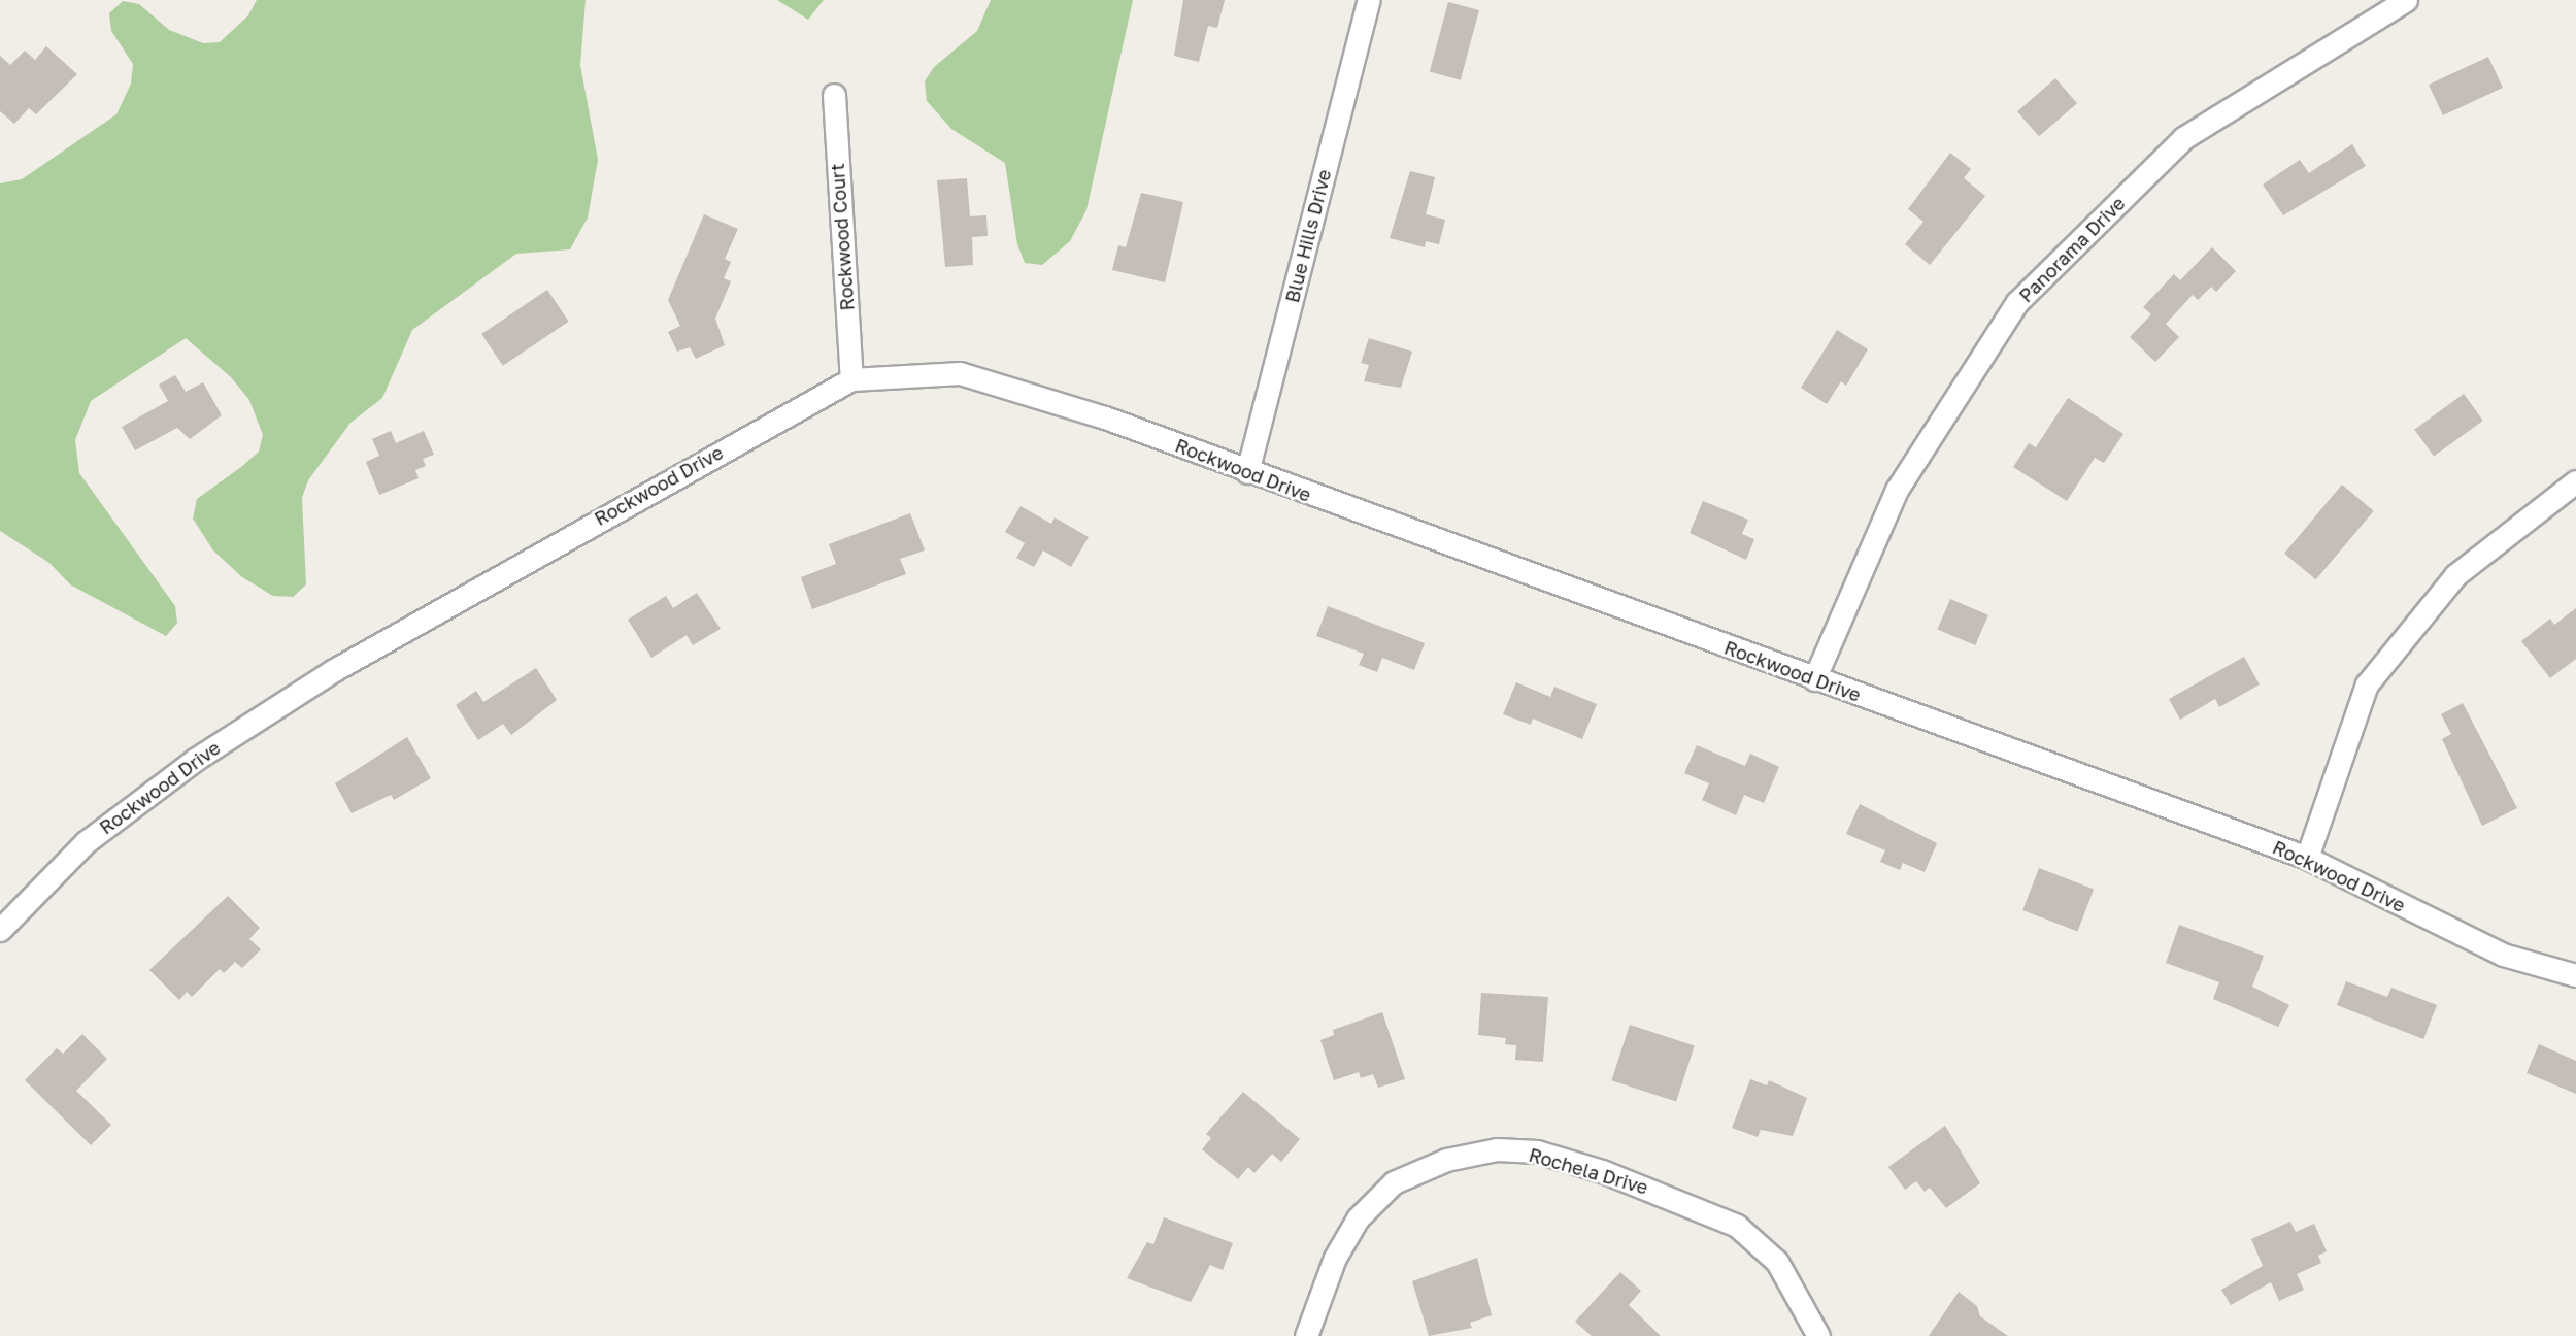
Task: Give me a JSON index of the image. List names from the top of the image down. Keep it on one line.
{"streets":{"street":["Blue Hills Drive","Rockwood Court","Panorama Drive","Rockwood Drive","Rochela Drive"]},"crossings":[["Blue Hills Drive","Rockwood Drive"],["Rockwood Court","Rockwood Drive"],["Panorama Drive","Rockwood Drive"]]}
